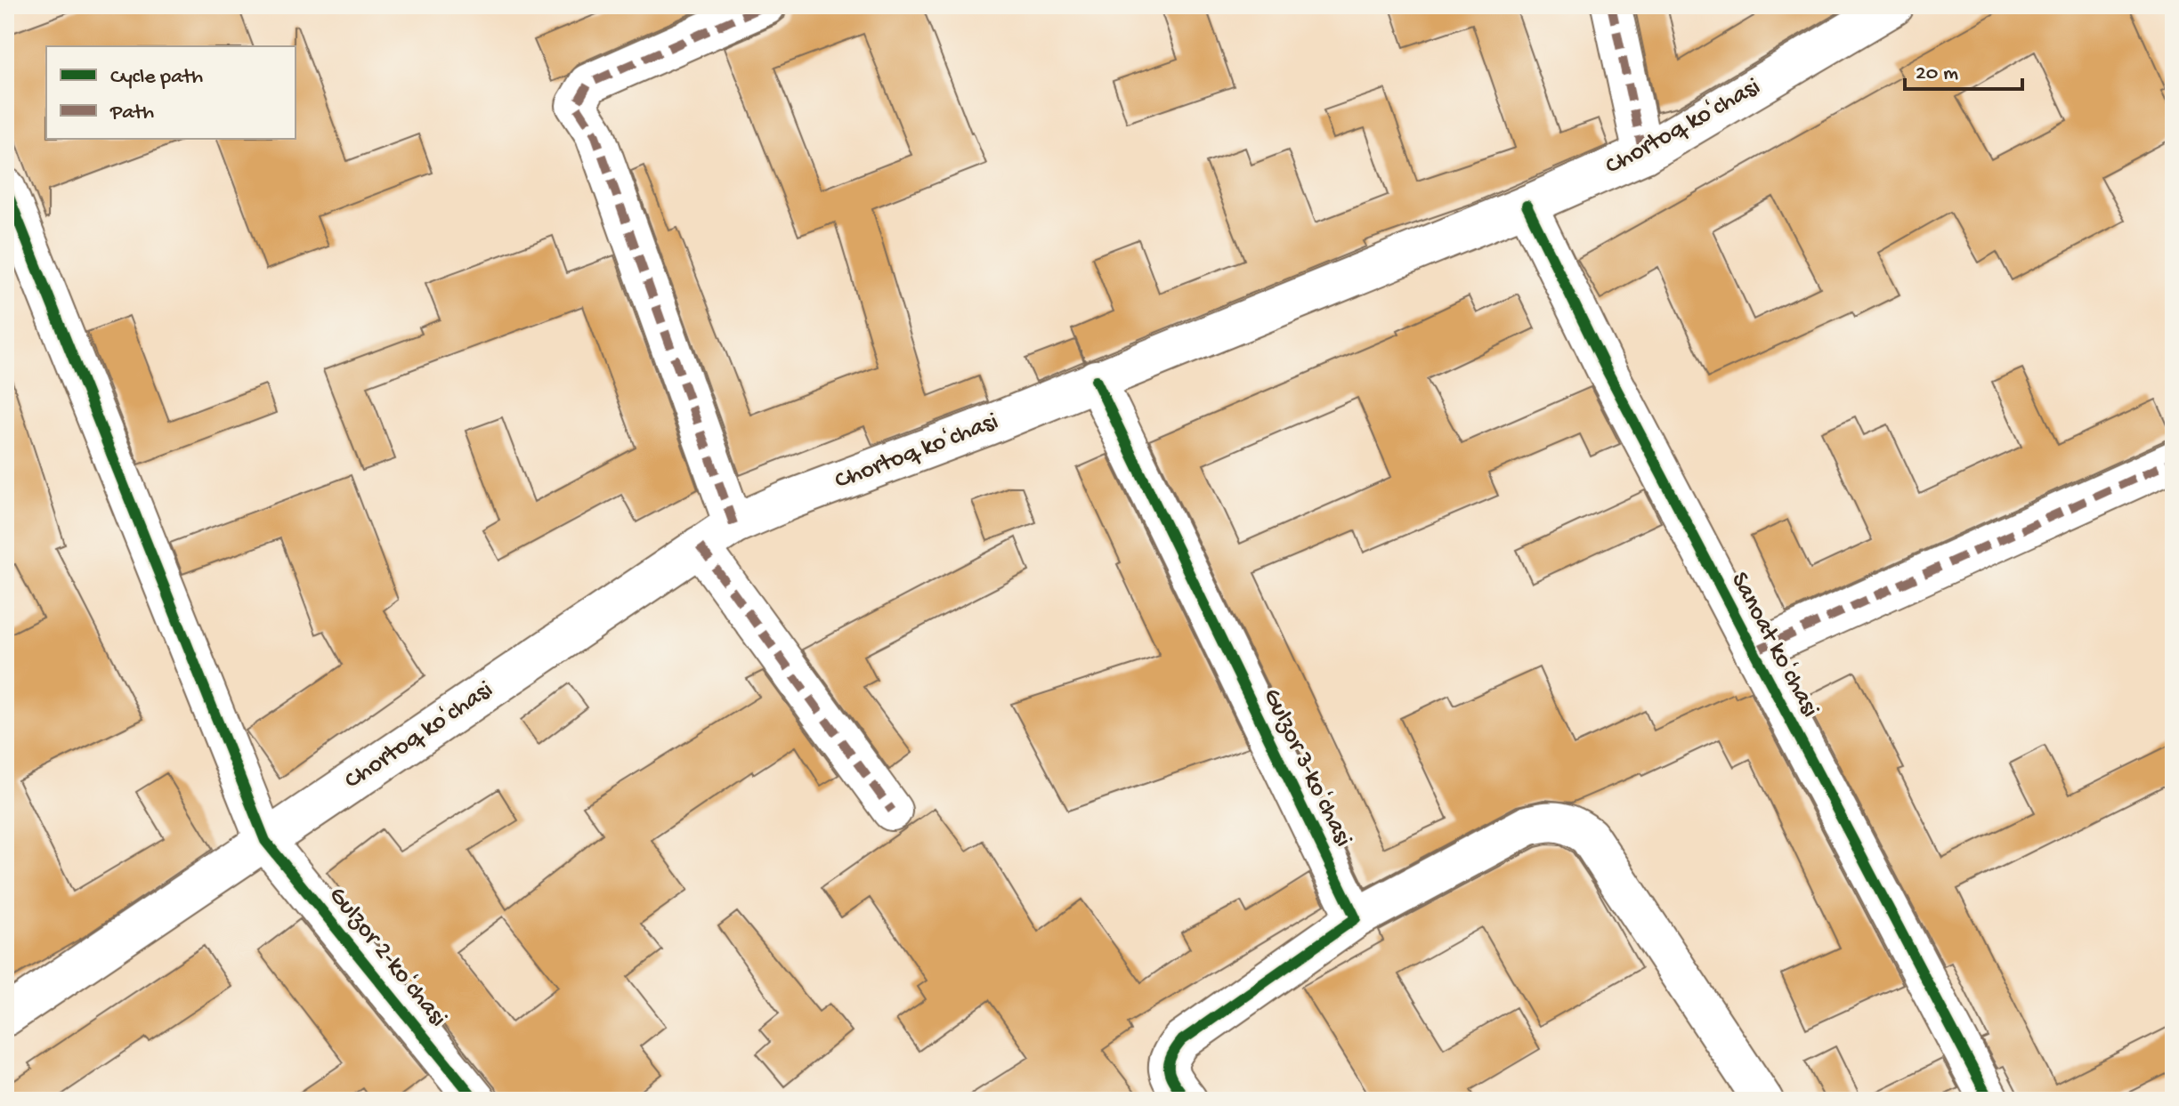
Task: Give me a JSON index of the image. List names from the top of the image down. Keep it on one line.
{"streets":{"street":["Chortoq koʻchasi","Sanoat koʻchasi","Gulzor 3-koʻchasi","Gulzor 2-koʻchasi"]},"crossings":[["Chortoq koʻchasi","Sanoat koʻchasi"],["Chortoq koʻchasi","Gulzor 3-koʻchasi"],["Chortoq koʻchasi","Gulzor 2-koʻchasi"]],"legend":["Cycle path","Path"],"scale_bar":"20 m"}
